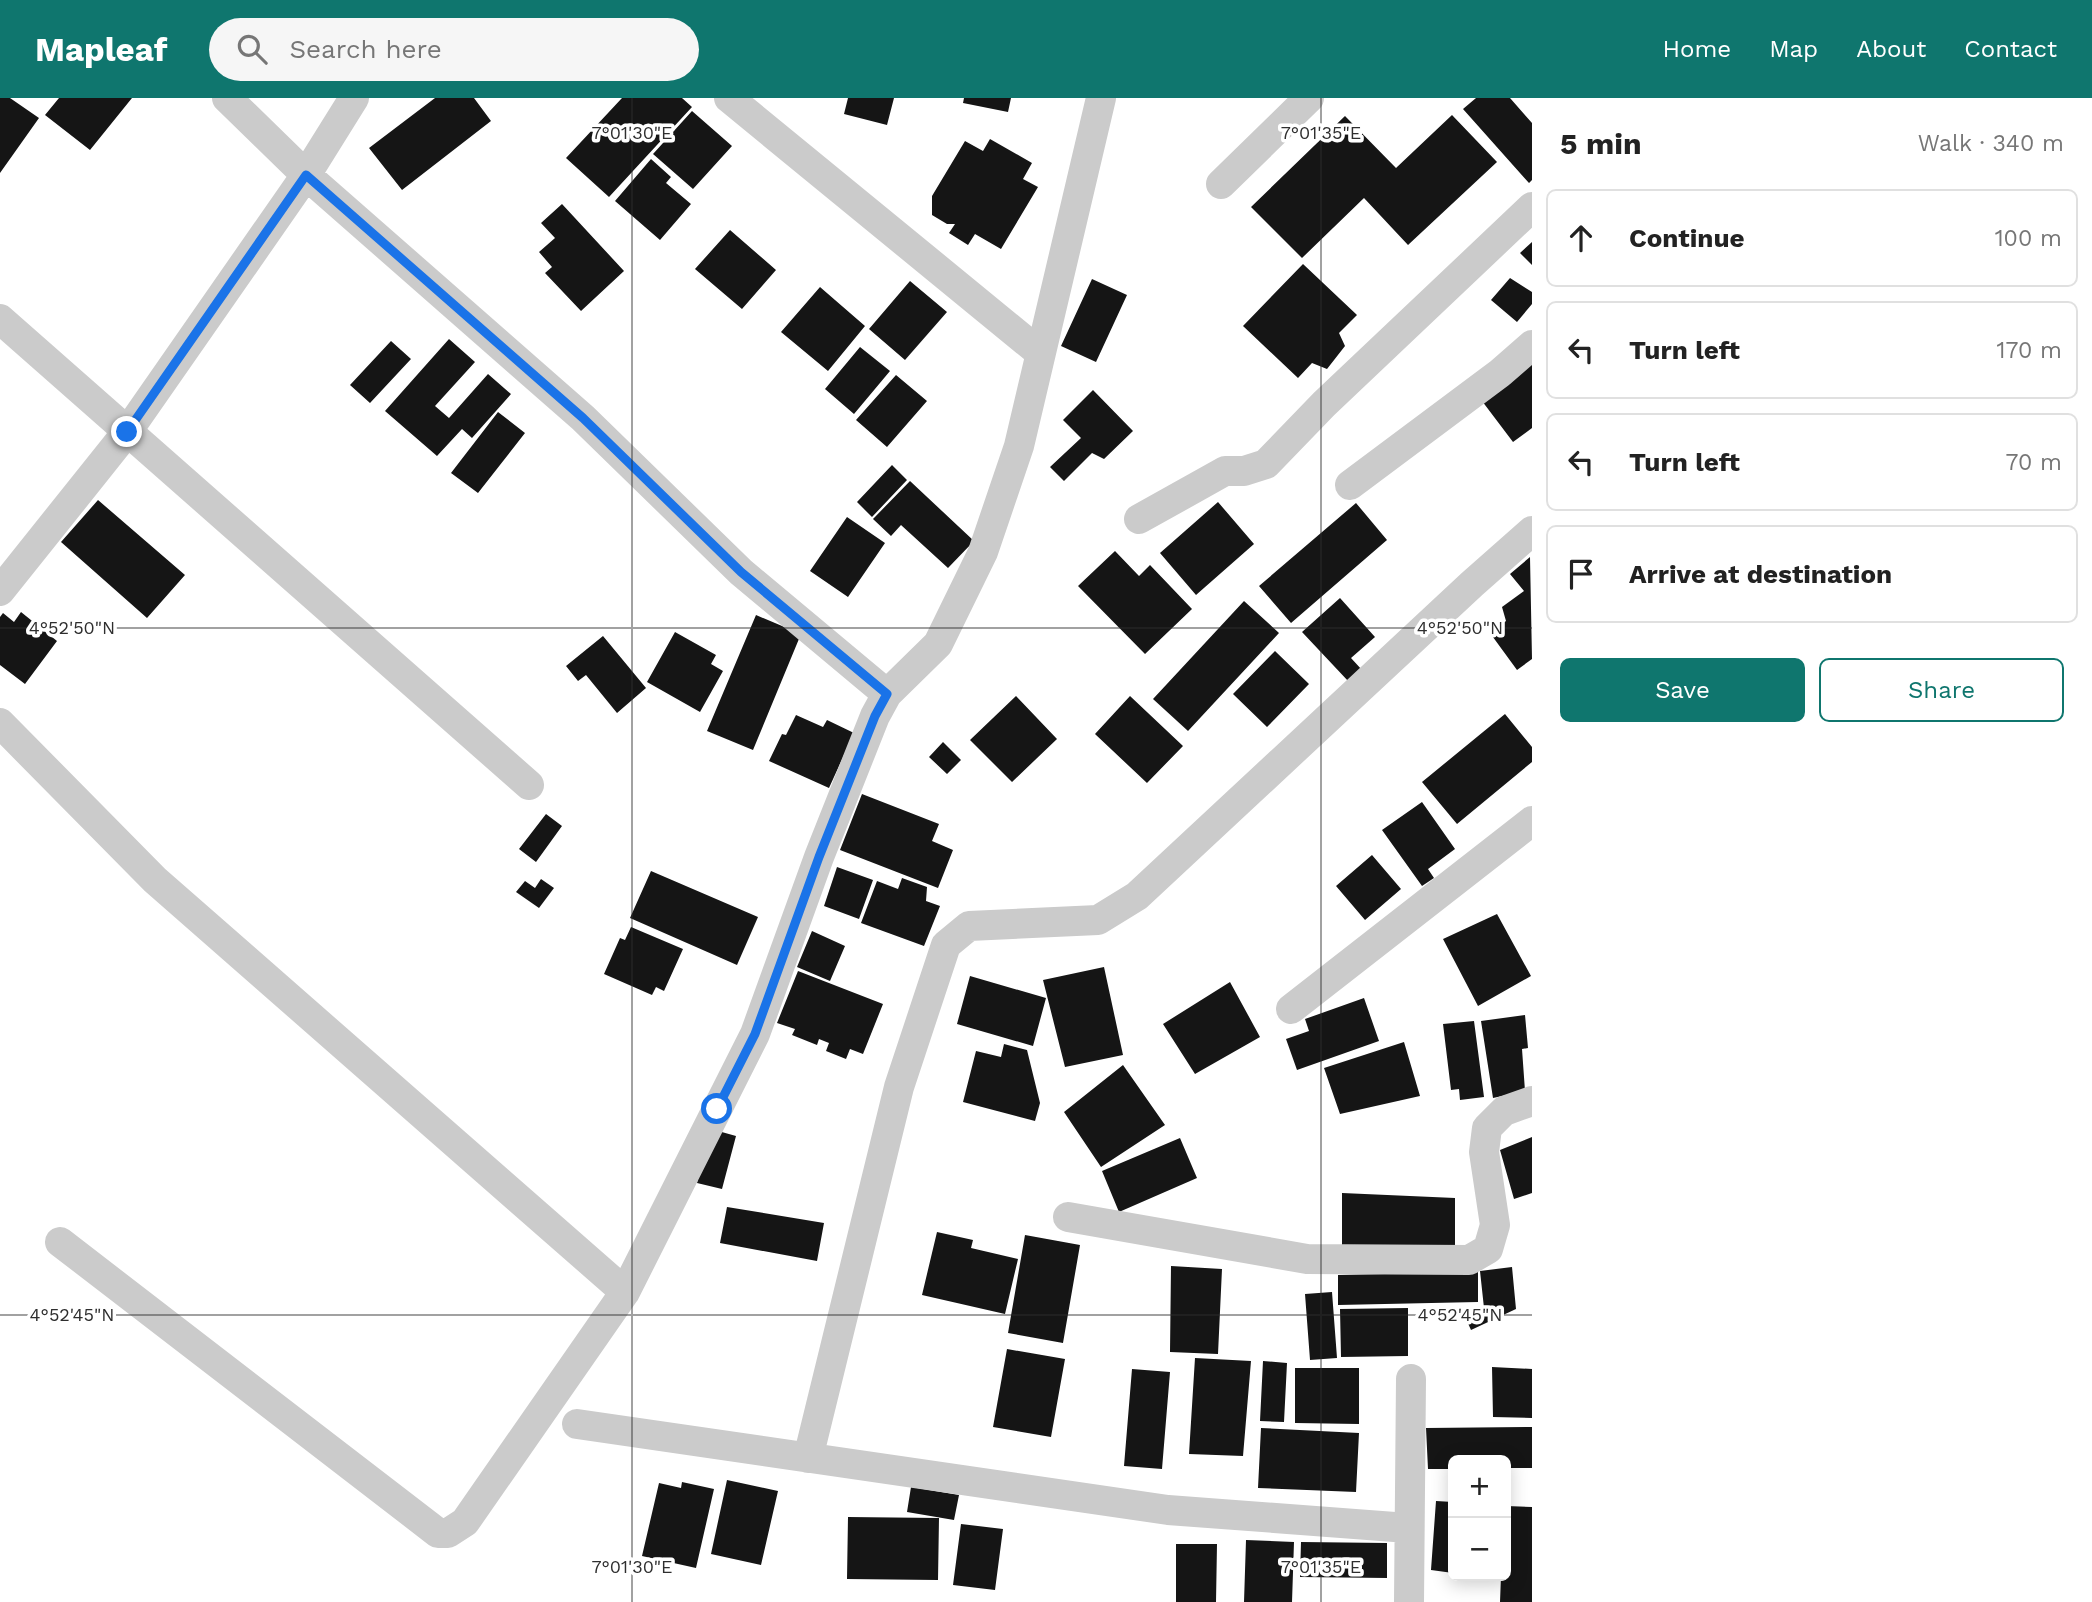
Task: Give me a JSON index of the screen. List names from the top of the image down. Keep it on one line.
{"page":{"header":"Mapleaf","search":"Search here","nav":["Home","Map","About","Contact"],"heading":["5 min","Walk · 340 m"],"list":[["Continue","100 m"],["Turn left","170 m"],["Turn left","70 m"],"Arrive at destination"],"buttons":["Save","Share"],"map_buttons":["+","−"]},"coordinates":["7°01'30\"E","7°01'35\"E","4°52'50\"N","4°52'45\"N"]}
